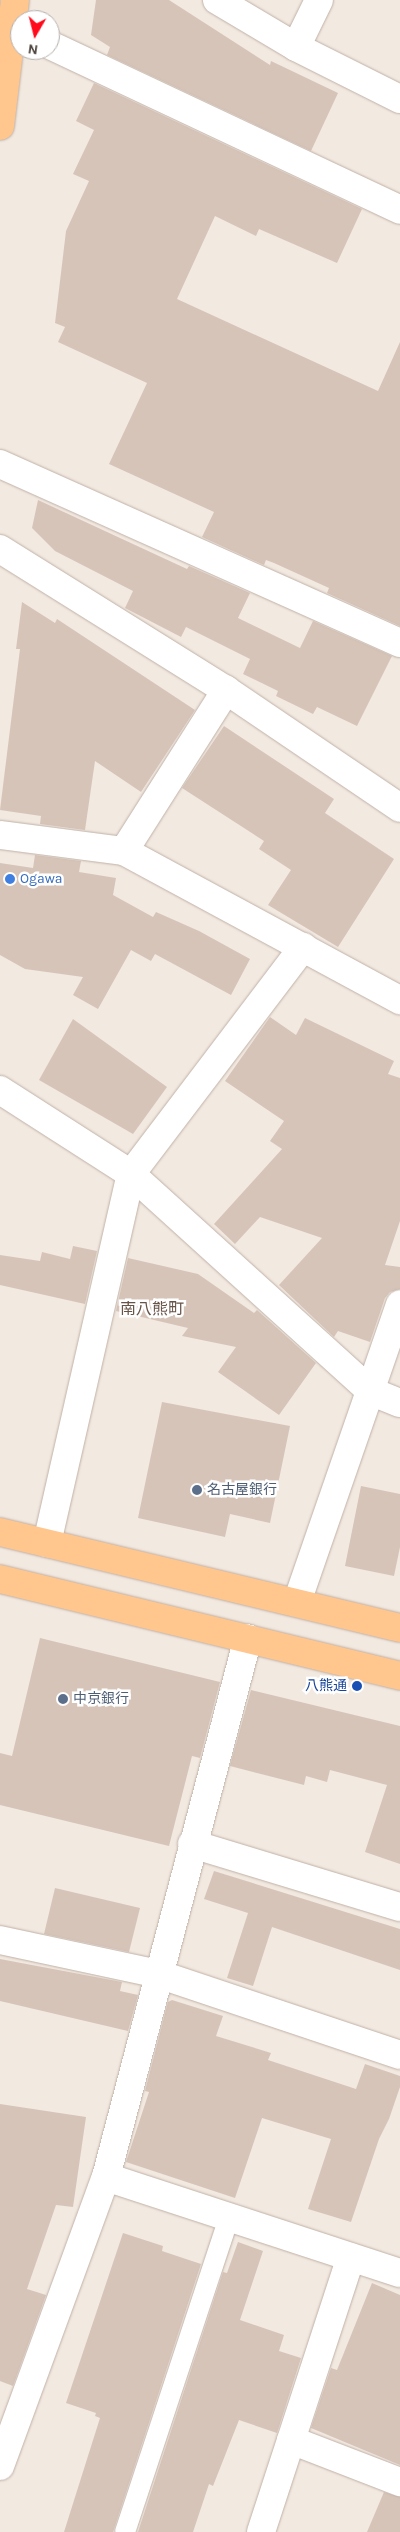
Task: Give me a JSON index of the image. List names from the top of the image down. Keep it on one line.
{"districts":["南八熊町"],"places":["Ogawa","名古屋銀行","八熊通","中京銀行"],"north":"bottom"}
